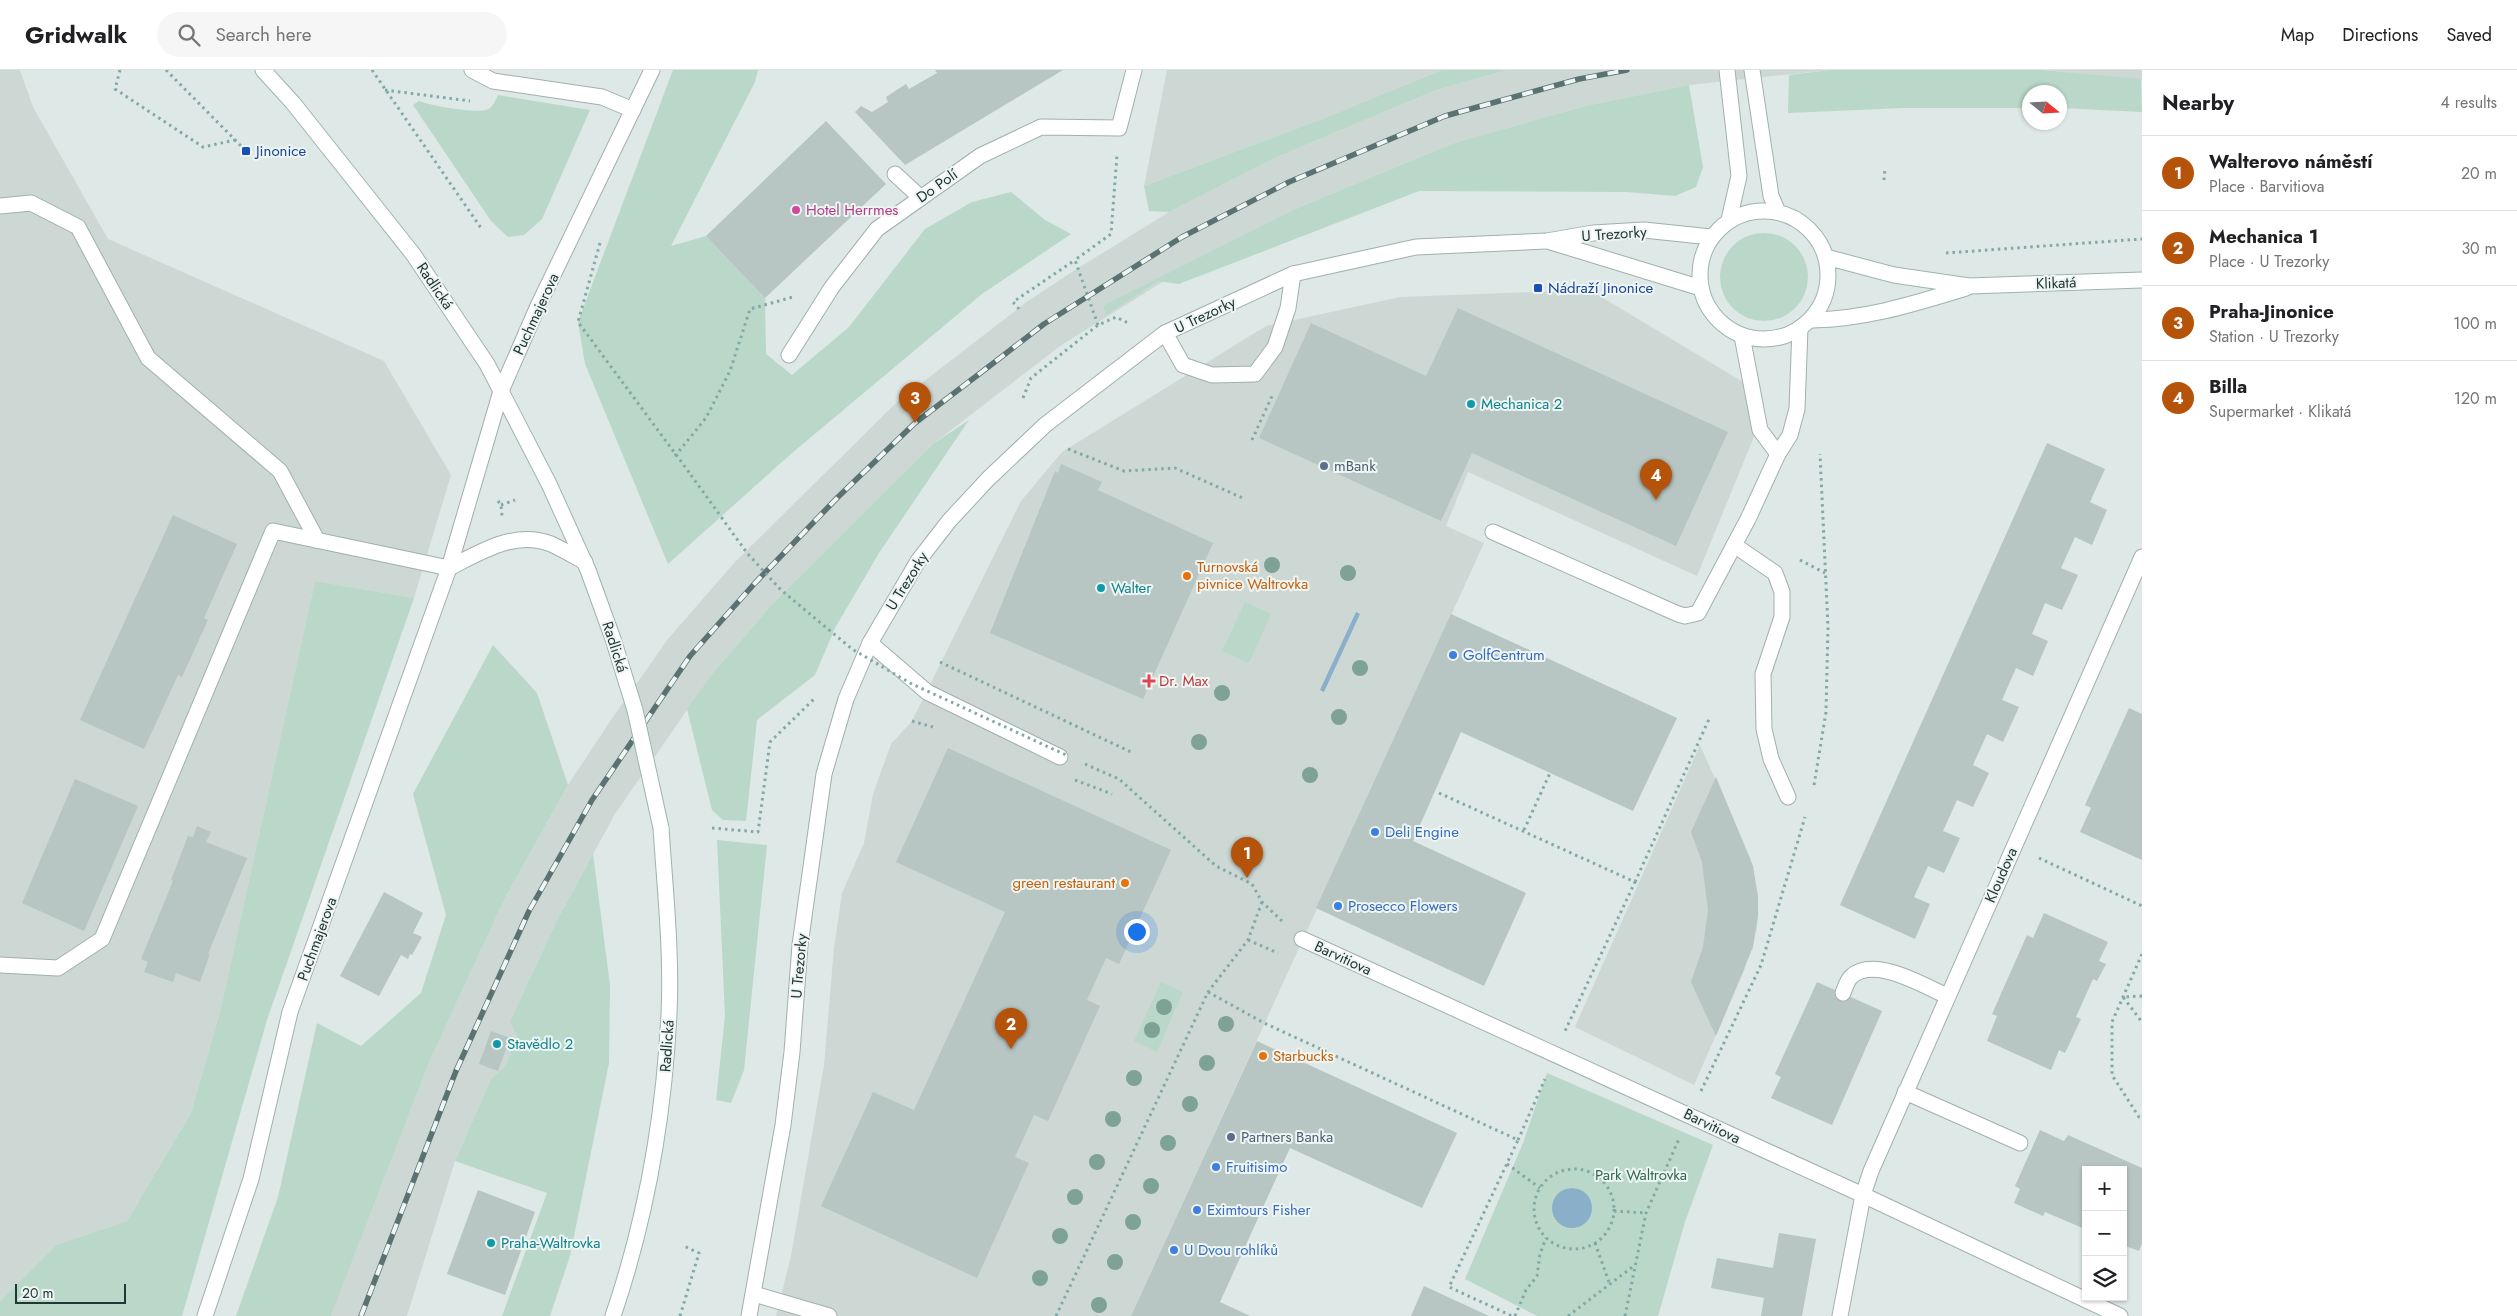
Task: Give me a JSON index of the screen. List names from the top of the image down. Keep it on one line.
{"streets":{"street":["Do Polí","U Trezorky","Klikatá","Radlická","Puchmajerova","Kloudova","Barvitiova"]},"crossings":[["U Trezorky","Klikatá"],["Radlická","Puchmajerova"],["Kloudova","Barvitiova"]],"parks":["Park Waltrovka"],"places":{"transit":["Jinonice","Nádraží Jinonice"],"other":["Hotel Herrmes","Mechanica 2","mBank","Turnovská pivnice Waltrovka","Walter","GolfCentrum","Deli Engine","green restaurant","Prosecco Flowers","Stavědlo 2","Starbucks","Partners Banka","Fruitisimo","Eximtours Fisher","Praha-Waltrovka","U Dvou rohlíků"],"health":["Dr. Max"]},"scale_bar":"20 m","north":"right","page":{"header":"Gridwalk","search":"Search here","nav":["Map","Directions","Saved"],"heading":["Nearby","4 results"],"list":[{"mark":"1","name":"Walterovo náměstí","note":"Place · Barvitiova","value":"20 m"},{"mark":"2","name":"Mechanica 1","note":"Place · U Trezorky","value":"30 m"},{"mark":"3","name":"Praha-Jinonice","note":"Station · U Trezorky","value":"100 m"},{"mark":"4","name":"Billa","note":"Supermarket · Klikatá","value":"120 m"}],"pins":["3","4","1","2"],"map_buttons":["+","−"],"scale":"20 m"}}
